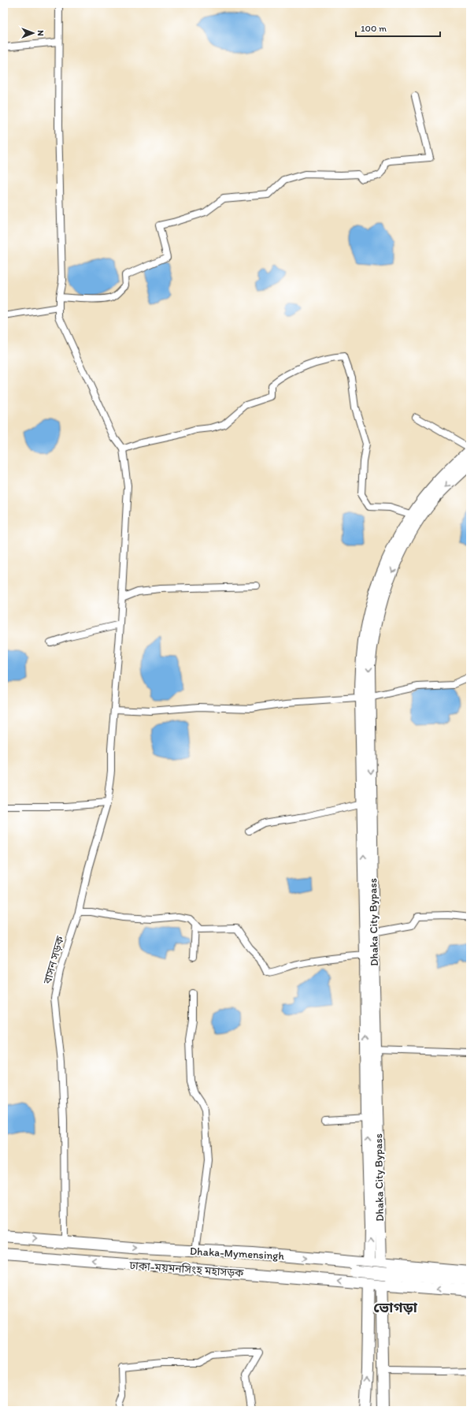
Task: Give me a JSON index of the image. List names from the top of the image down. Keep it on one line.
{"streets":{"highway":["Dhaka City Bypass","Dhaka-Mymensingh","ঢাকা-ময়মনসিংহ মহাসড়ক"],"street":["বাসন সড়ক"]},"crossings":[["Dhaka City Bypass","Dhaka-Mymensingh"],["বাসন সড়ক","Dhaka-Mymensingh"]],"one_way":["Dhaka-Mymensingh","ঢাকা-ময়মনসিংহ মহাসড়ক"],"districts":["ভোগড়া"],"scale_bar":"100 m","north":"right"}
